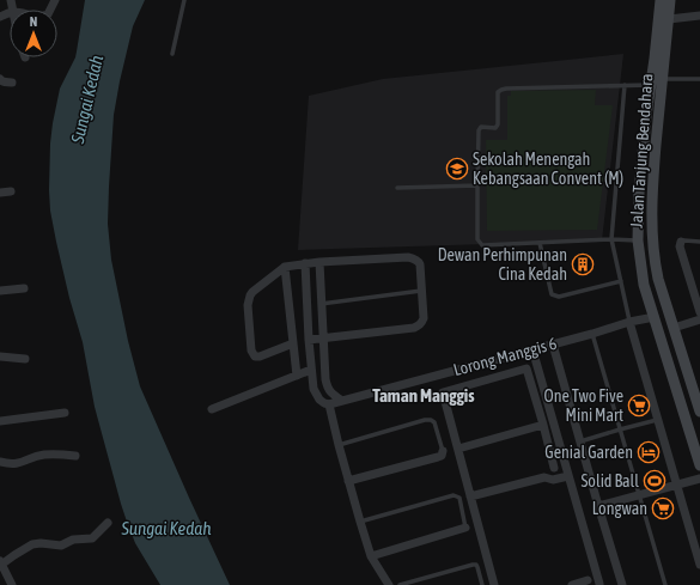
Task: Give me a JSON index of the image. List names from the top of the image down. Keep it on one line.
{"streets":{"main road":["Jalan Tanjung Bendahara"],"street":["Lorong Manggis 6"]},"crossings":[["Jalan Tanjung Bendahara","Lorong Manggis 6"]],"districts":["Taman Manggis"],"water":["Sungai Kedah"],"places":{"school or university":["Sekolah Menengah Kebangsaan Convent (M)"],"building":["Dewan Perhimpunan Cina Kedah"],"supermarket":["One Two Five Mini Mart","Longwan"],"hotel":["Genial Garden"],"sports":["Solid Ball"]},"north":"top"}
